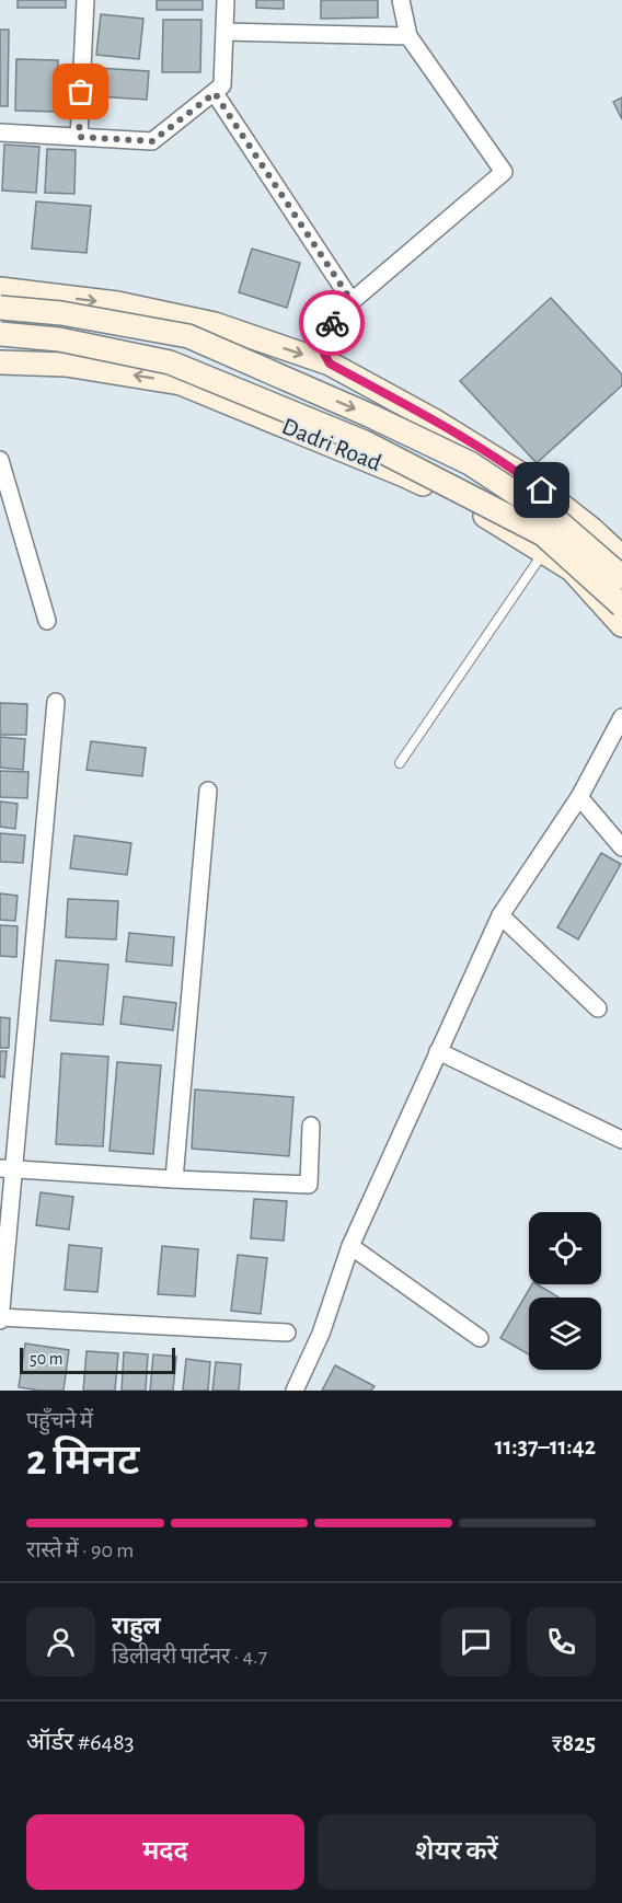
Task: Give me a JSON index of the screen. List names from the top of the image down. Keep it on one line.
{"streets":{"main road":["Dadri Road"]},"scale_bar":"50 m","page":{"scale":"50 m","heading":["2 मिनट","पहुँचने में","11:37–11:42"],"panel":["राहुल","डिलीवरी पार्टनर · 4.7","ऑर्डर #6483","₹825"],"bar":"रास्ते में · 90 m","buttons":["मदद","शेयर करें"]}}
